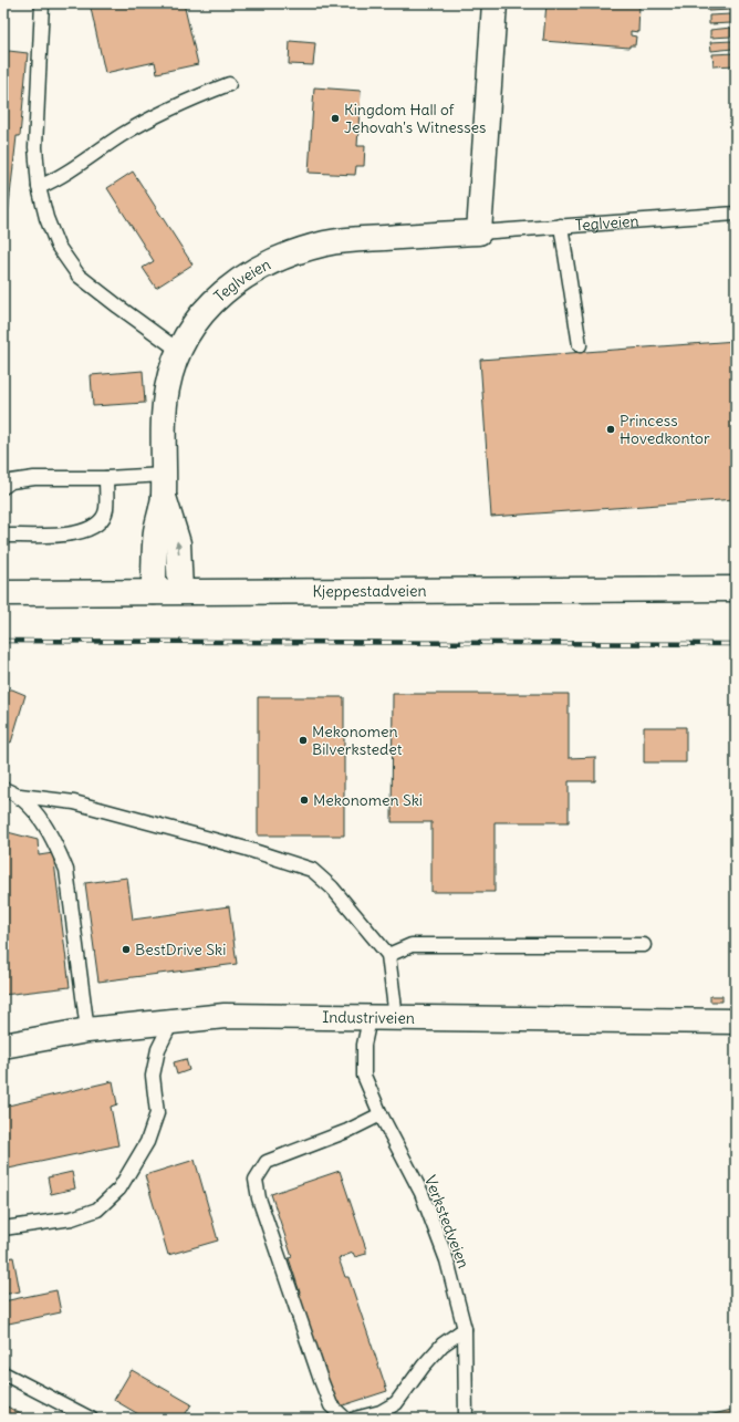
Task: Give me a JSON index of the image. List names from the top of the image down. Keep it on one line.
{"streets":{"street":["Teglveien","Kjeppestadveien","Industriveien"],"lane":["Verkstedveien"]},"crossings":[["Teglveien","Kjeppestadveien"],["Industriveien","Verkstedveien"]],"places":["Kingdom Hall of Jehovah's Witnesses","Princess Hovedkontor","Mekonomen Bilverkstedet","Mekonomen Ski","BestDrive Ski"]}
